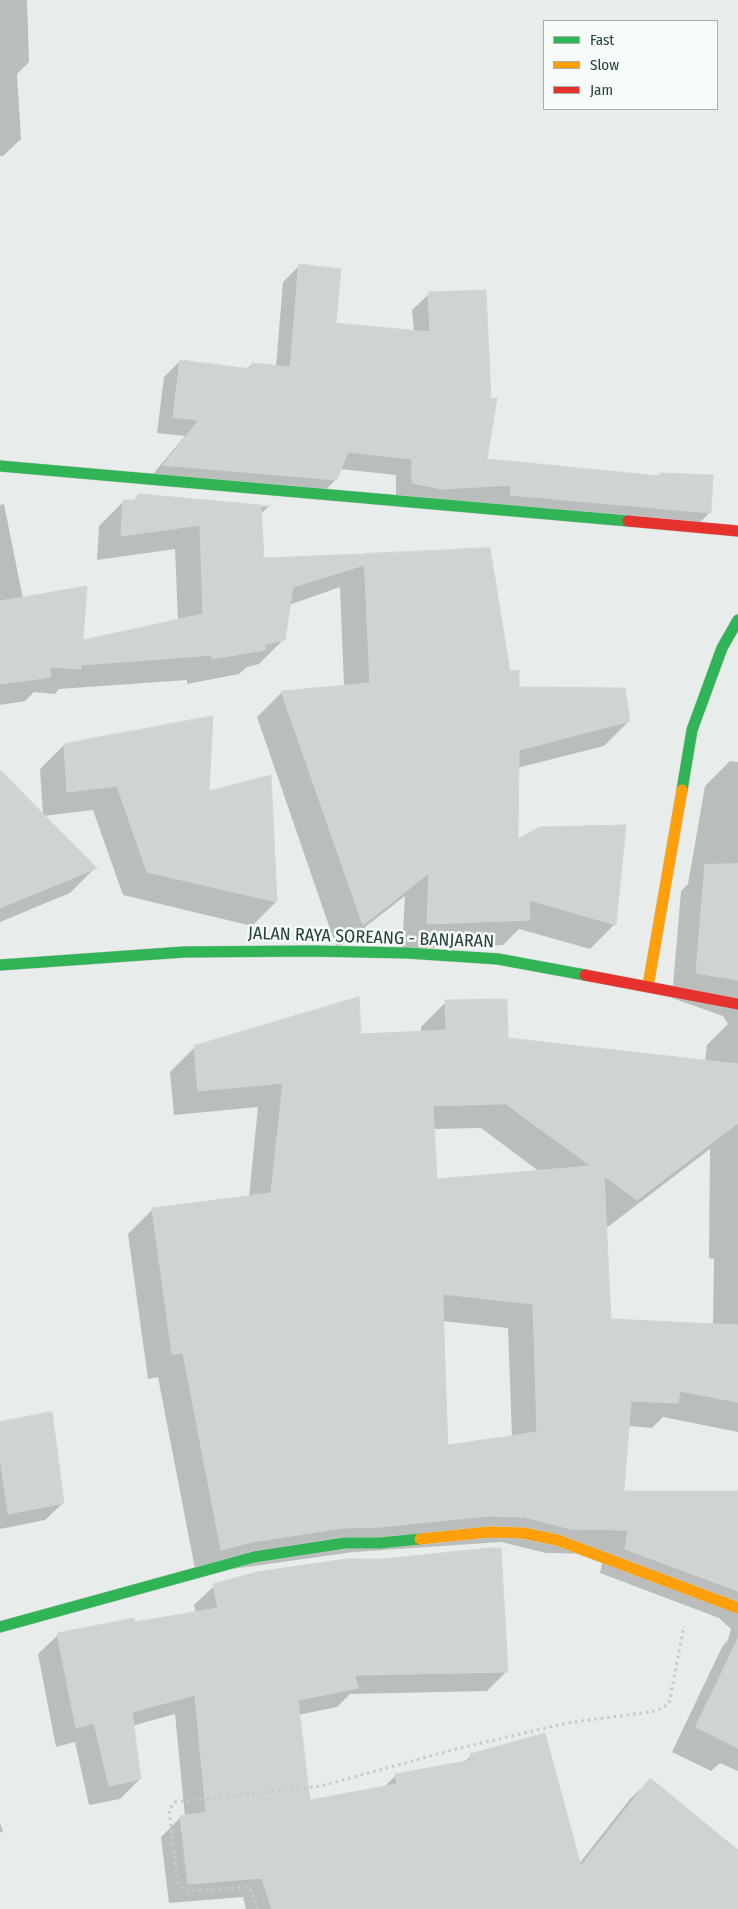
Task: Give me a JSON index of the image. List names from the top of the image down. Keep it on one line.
{"streets":{"street":["JALAN RAYA SOREANG - BANJARAN"]},"legend":["Fast","Slow","Jam"]}
